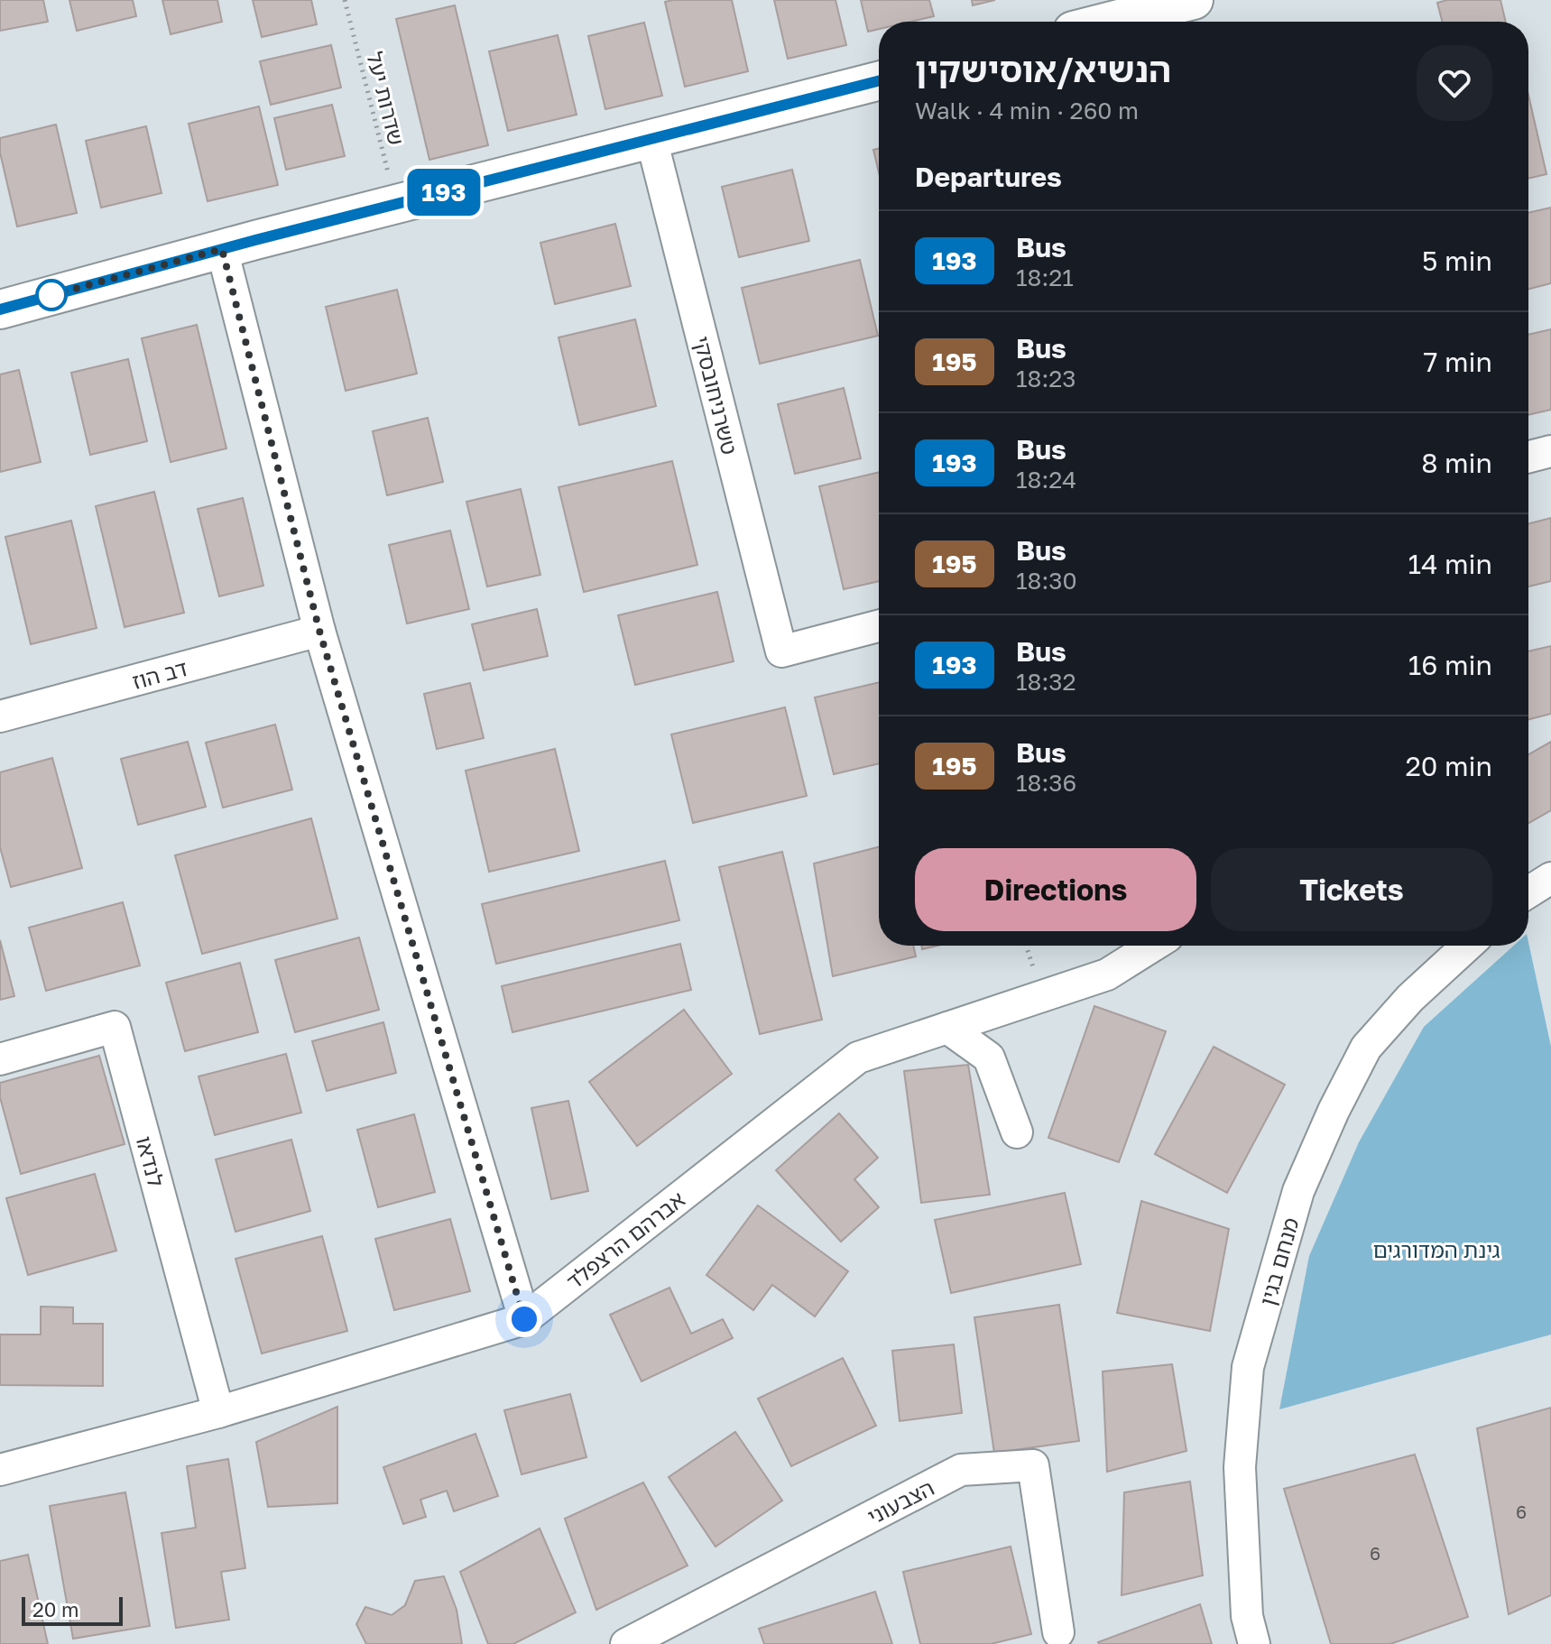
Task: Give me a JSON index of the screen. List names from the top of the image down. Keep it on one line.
{"streets":{"street":["טשרניחובסקי","דב הוז","לנדאו","אברהם הרצפלד","מנחם בגין","הצבעוני"],"path":["שדרות יעל"]},"crossings":[["לנדאו","אברהם הרצפלד"]],"parks":["גינת המדורגים"],"lines":["bus line 193"],"house_numbers":["6","6"],"scale_bar":"20 m","page":{"on_map":"193","heading":[["הנשיא/אוסישקין","Walk · 4 min · 260 m"],"Departures"],"list":[{"mark":"193","name":"Bus","note":"18:21","value":"5 min"},{"mark":"195","name":"Bus","note":"18:23","value":"7 min"},{"mark":"193","name":"Bus","note":"18:24","value":"8 min"},{"mark":"195","name":"Bus","note":"18:30","value":"14 min"},{"mark":"193","name":"Bus","note":"18:32","value":"16 min"},{"mark":"195","name":"Bus","note":"18:36","value":"20 min"}],"buttons":["Directions","Tickets"],"scale":"20 m"}}
